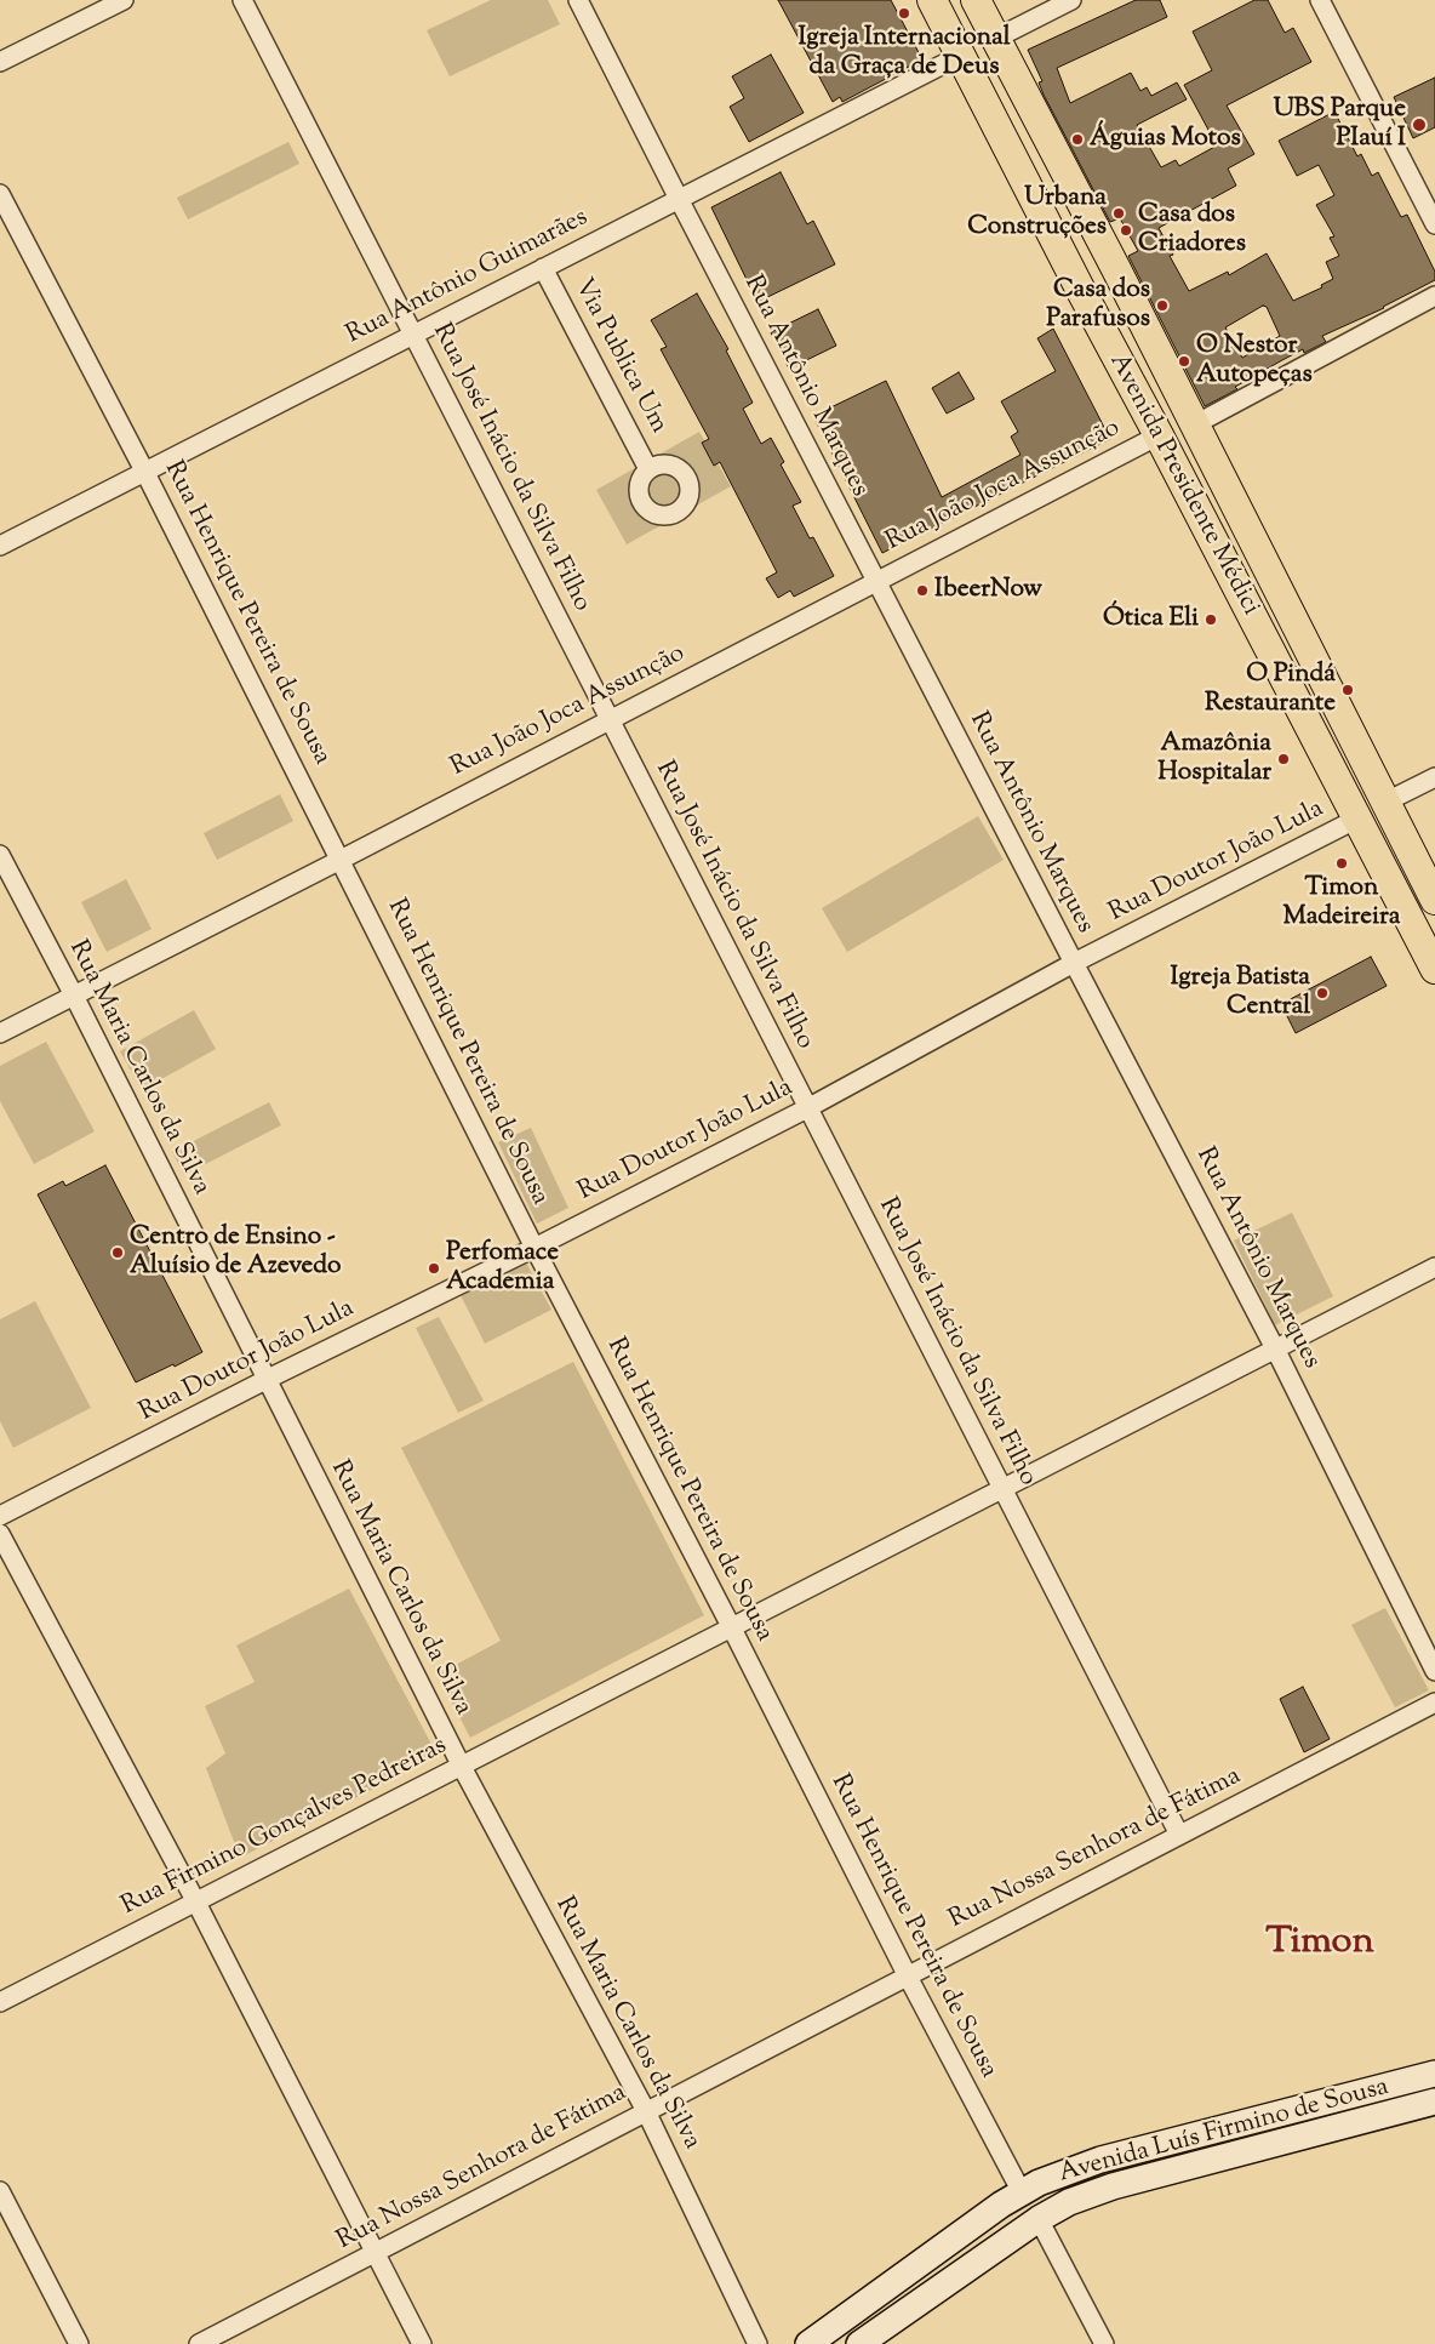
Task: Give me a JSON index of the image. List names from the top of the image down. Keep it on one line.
{"streets":{"main road":["Avenida Presidente Médici","Avenida Luís Firmino de Sousa"],"street":["Rua Antônio Guimarães","Via Publica Um","Rua Antônio Marques","Rua José Inácio da Silva Filho","Rua João Joca Assunção","Rua Henrique Pereira de Sousa","Rua Doutor João Lula","Rua Maria Carlos da Silva","Rua Firmino Gonçalves Pedreiras","Rua Nossa Senhora de Fátima"]},"crossings":[["Rua Antônio Guimarães","Via Publica Um"],["Rua Antônio Guimarães","Rua Antônio Marques"],["Rua Antônio Guimarães","Rua José Inácio da Silva Filho"],["Rua Antônio Guimarães","Avenida Presidente Médici"],["Rua Antônio Guimarães","Rua Henrique Pereira de Sousa"],["Rua Antônio Marques","Rua João Joca Assunção"],["Rua Antônio Marques","Rua Doutor João Lula"],["Rua Antônio Marques","Rua Firmino Gonçalves Pedreiras"],["Rua José Inácio da Silva Filho","Rua João Joca Assunção"],["Rua José Inácio da Silva Filho","Rua Doutor João Lula"],["Rua José Inácio da Silva Filho","Rua Firmino Gonçalves Pedreiras"],["Rua José Inácio da Silva Filho","Rua Nossa Senhora de Fátima"],["Avenida Presidente Médici","Rua João Joca Assunção"],["Avenida Presidente Médici","Rua Doutor João Lula"],["Rua João Joca Assunção","Rua Henrique Pereira de Sousa"],["Rua João Joca Assunção","Rua Maria Carlos da Silva"],["Rua Henrique Pereira de Sousa","Rua Doutor João Lula"],["Rua Henrique Pereira de Sousa","Rua Firmino Gonçalves Pedreiras"],["Rua Henrique Pereira de Sousa","Rua Nossa Senhora de Fátima"],["Rua Henrique Pereira de Sousa","Avenida Luís Firmino de Sousa"],["Rua Doutor João Lula","Rua Maria Carlos da Silva"],["Rua Maria Carlos da Silva","Rua Firmino Gonçalves Pedreiras"],["Rua Maria Carlos da Silva","Rua Nossa Senhora de Fátima"]],"districts":["Timon"],"places":["Igreja Internacional da Graça de Deus","UBS Parque PIauí I","Águias Motos","Urbana Construções","Casa dos Criadores","Casa dos Parafusos","O Nestor Autopeças","IbeerNow","Ótica Eli","O Pindá Restaurante","Amazônia Hospitalar","Timon Madeireira","Igreja Batista Central","Centro de Ensino - Aluísio de Azevedo","Perfomace Academia"]}
